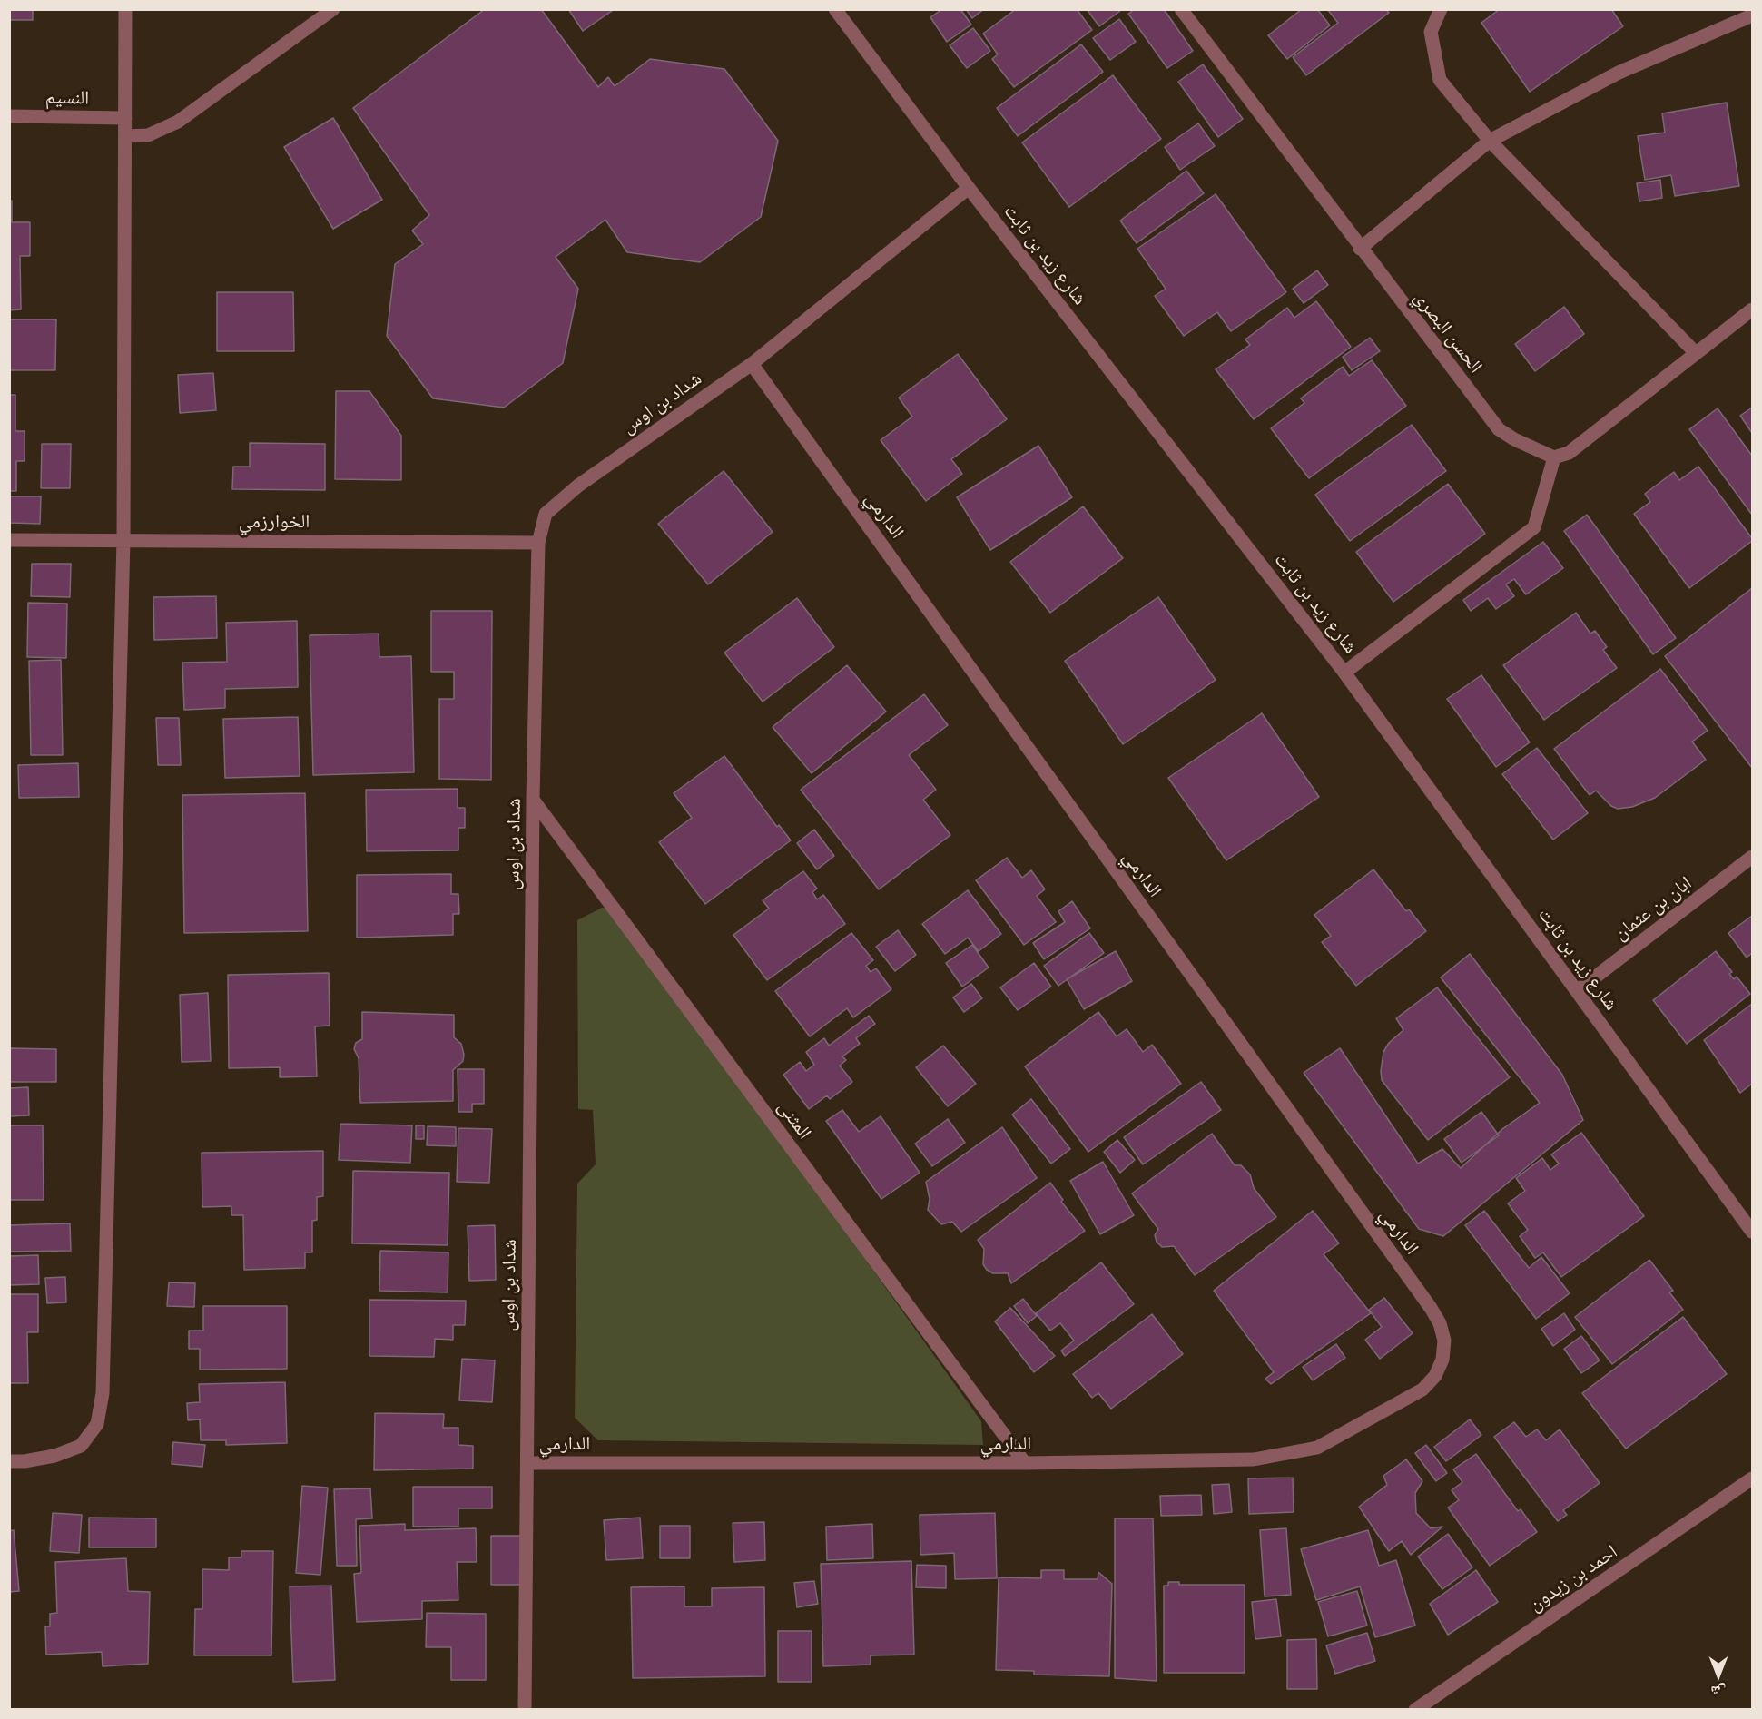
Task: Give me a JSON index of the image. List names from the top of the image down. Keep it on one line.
{"streets":{"street":["النسيم","شارع زيد بن ثابت","الحسن البصري","شداد بن اوس","الدارمي","الخوارزمي","ابان بن عثمان","المثنى","احمد بن زيدون"]},"crossings":[["شارع زيد بن ثابت","شداد بن اوس"],["شارع زيد بن ثابت","ابان بن عثمان"],["شداد بن اوس","الدارمي"],["شداد بن اوس","الخوارزمي"],["شداد بن اوس","المثنى"],["الدارمي","المثنى"]],"north":"bottom"}
